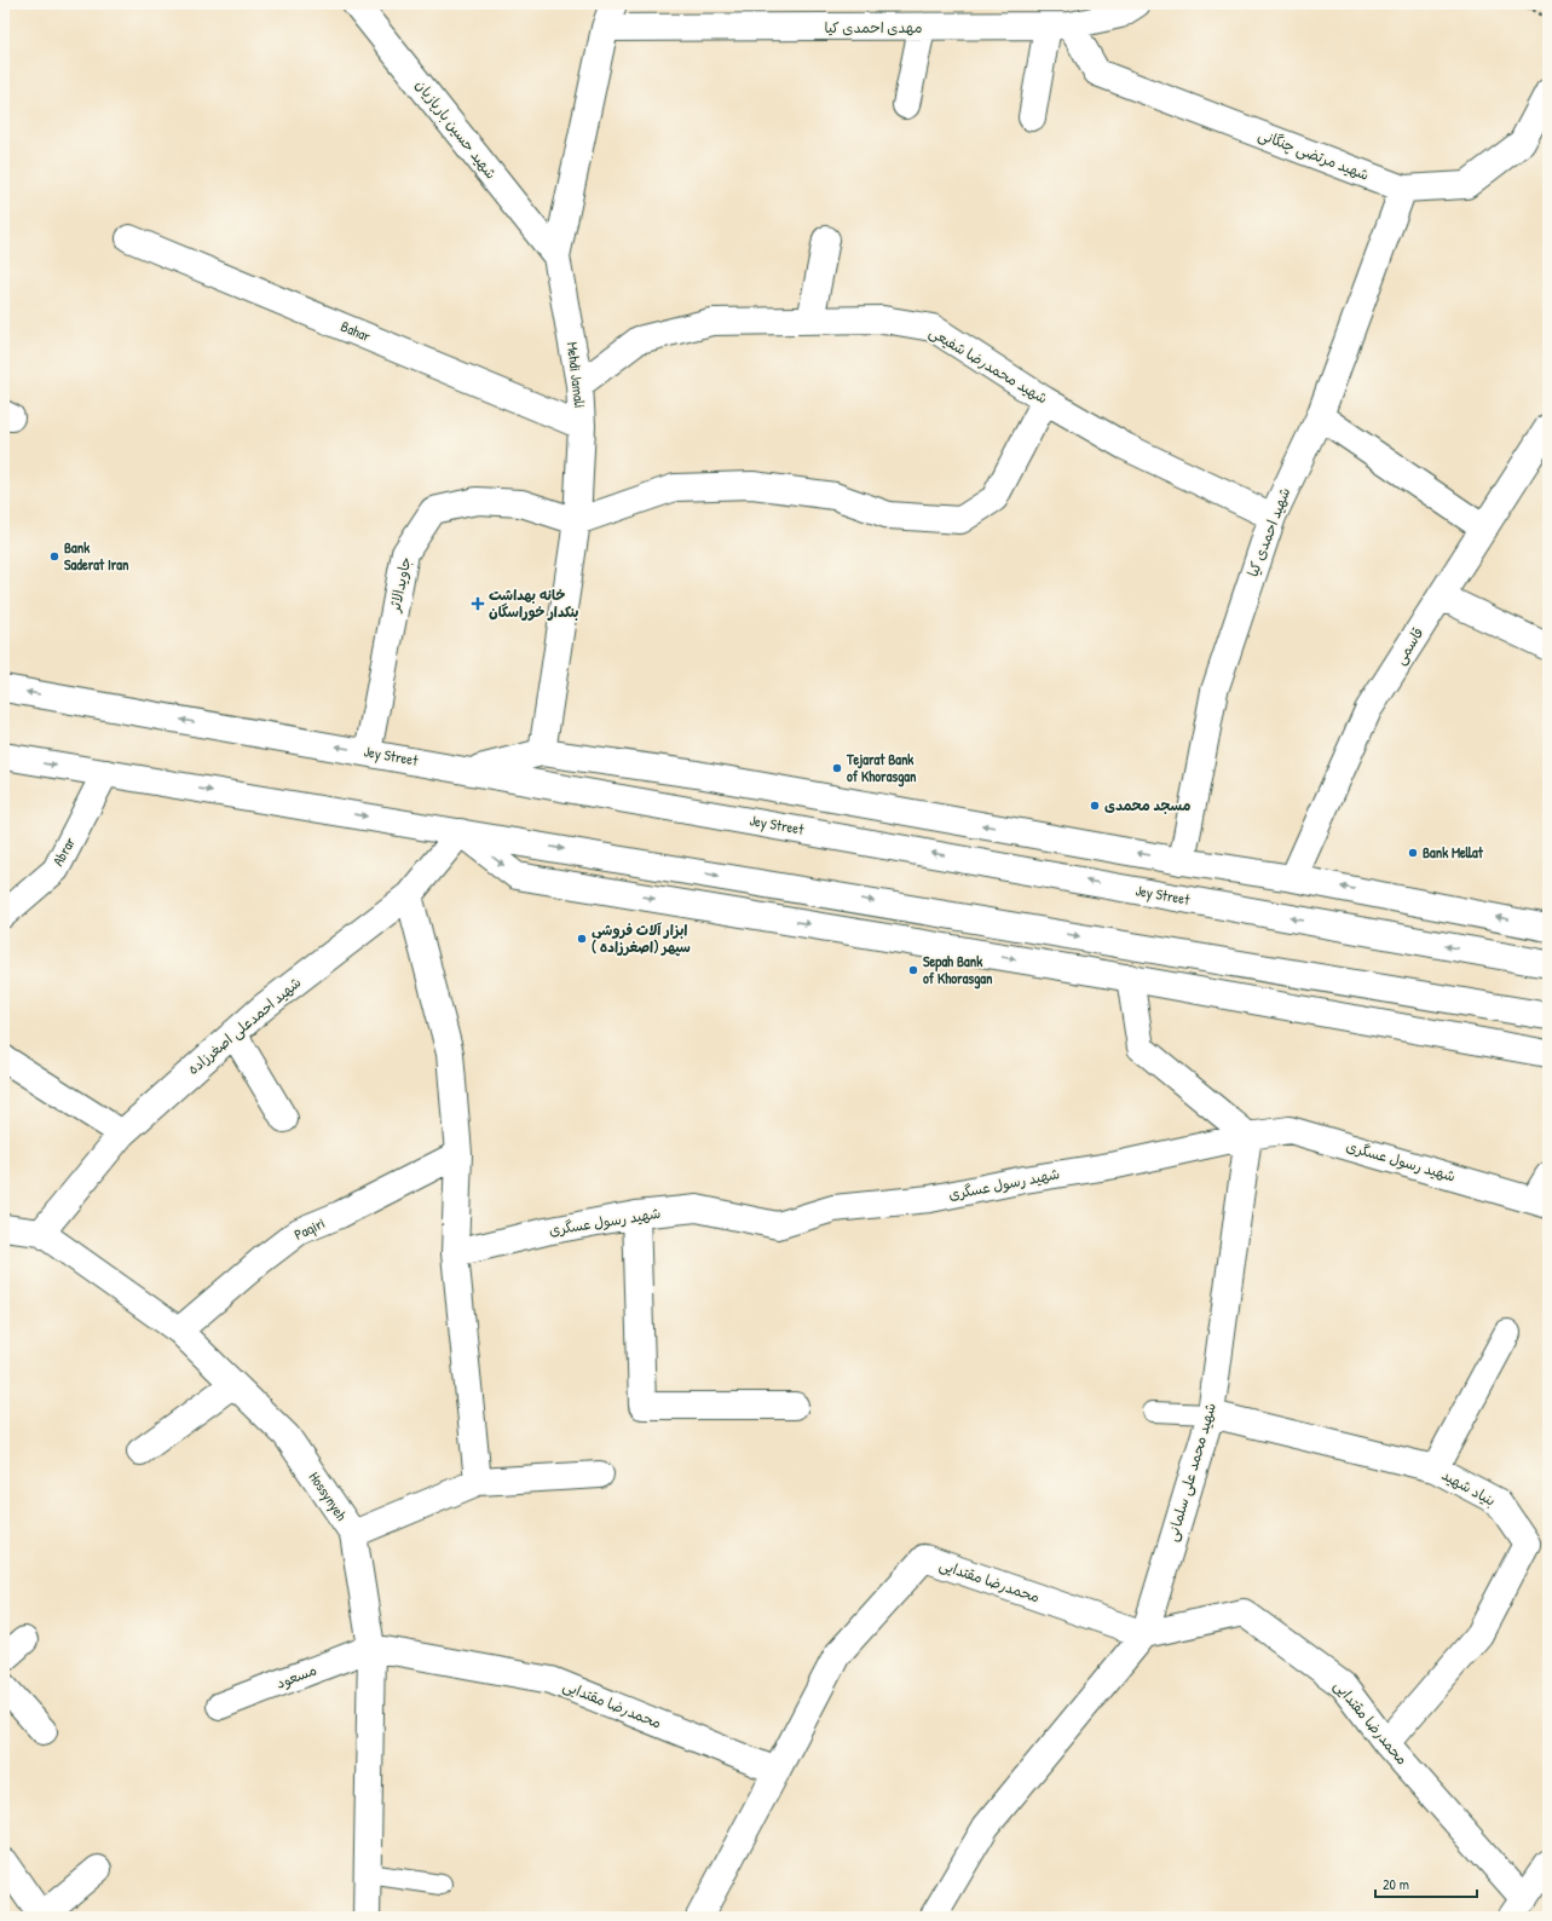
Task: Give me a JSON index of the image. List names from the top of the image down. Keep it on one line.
{"streets":{"street":["مهدی احمدی کیا","شهید حسین بارپازیان","شهید مرتضی چنگانی","Bahar","شهید محمدرضا شفیعی","Mehdi Jamali","شهید احمدی کیا","جاویدالاثر","قاسمی","Jey Street","Abrar","شهید احمدعلی اصغرزاده","شهید رسول عسگری","Paqiri","شهید محمد علی سلمانی","بنیاد شهید","Hossynyeh","محمدرضا مقتدایی","مسعود"]},"crossings":[["مهدی احمدی کیا","شهید مرتضی چنگانی"],["مهدی احمدی کیا","Mehdi Jamali"],["شهید حسین بارپازیان","Mehdi Jamali"],["شهید مرتضی چنگانی","شهید احمدی کیا"],["Bahar","Mehdi Jamali"],["شهید محمدرضا شفیعی","Mehdi Jamali"],["شهید محمدرضا شفیعی","شهید احمدی کیا"],["Mehdi Jamali","جاویدالاثر"],["جاویدالاثر","Jey Street"],["شهید احمدعلی اصغرزاده","Hossynyeh"],["شهید رسول عسگری","شهید محمد علی سلمانی"],["Paqiri","Hossynyeh"],["شهید محمد علی سلمانی","بنیاد شهید"],["شهید محمد علی سلمانی","محمدرضا مقتدایی"],["بنیاد شهید","محمدرضا مقتدایی"],["Hossynyeh","محمدرضا مقتدایی"],["Hossynyeh","مسعود"],["محمدرضا مقتدایی","مسعود"]],"places":{"other":["Bank Saderat Iran","Tejarat Bank of Khorasgan","مسجد محمدی","Bank Mellat","ابزار آلات فروشی سپهر (اصغرزاده )","Sepah Bank of Khorasgan"],"health":["خانه بهداشت بنکدار خوراسگان"]},"scale_bar":"20 m"}
